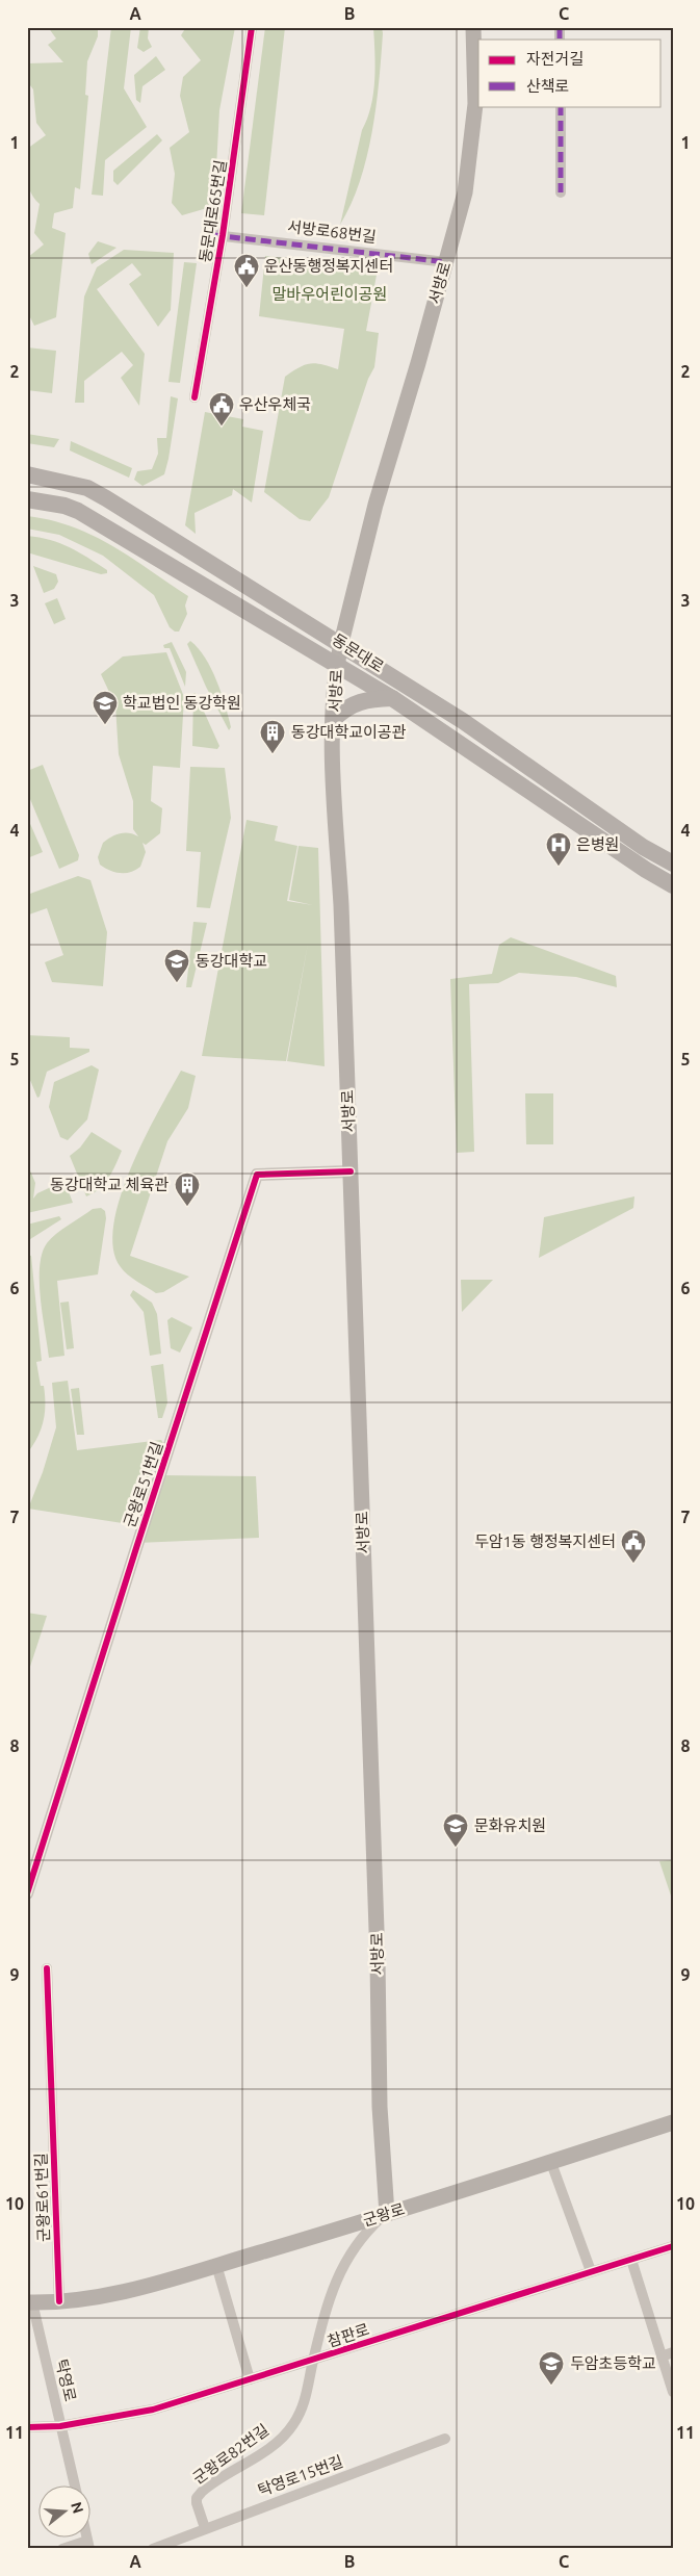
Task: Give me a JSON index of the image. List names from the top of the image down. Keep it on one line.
{"streets":{"main road":["서방로","동문대로","군왕로"],"street":["동문대로65번길","서방로68번길","군왕로51번길","군왕로61번길","참판로","탁영로","군왕로82번길","탁영로15번길"]},"crossings":[["동문대로65번길","서방로68번길"],["서방로68번길","서방로"],["서방로","동문대로"],["서방로","군왕로51번길"],["서방로","군왕로"],["서방로","군왕로82번길"],["군왕로61번길","군왕로"],["군왕로","탁영로"],["군왕로","군왕로82번길"],["참판로","탁영로"],["참판로","군왕로82번길"],["군왕로82번길","탁영로15번길"]],"parks":["말바우어린이공원"],"places":{"public building":["운산동행정복지센터","우산우체국","두암1동 행정복지센터"],"school or university":["학교법인 동강학원","동강대학교","문화유치원","두암초등학교"],"building":["동강대학교이공관","동강대학교 체육관"],"hospital":["은병원"]},"legend":["자전거길","산책로"],"north":"right","grid":{"columns":["A","B","C"],"rows":["1","2","3","4","5","6","7","8","9","10","11"]}}
